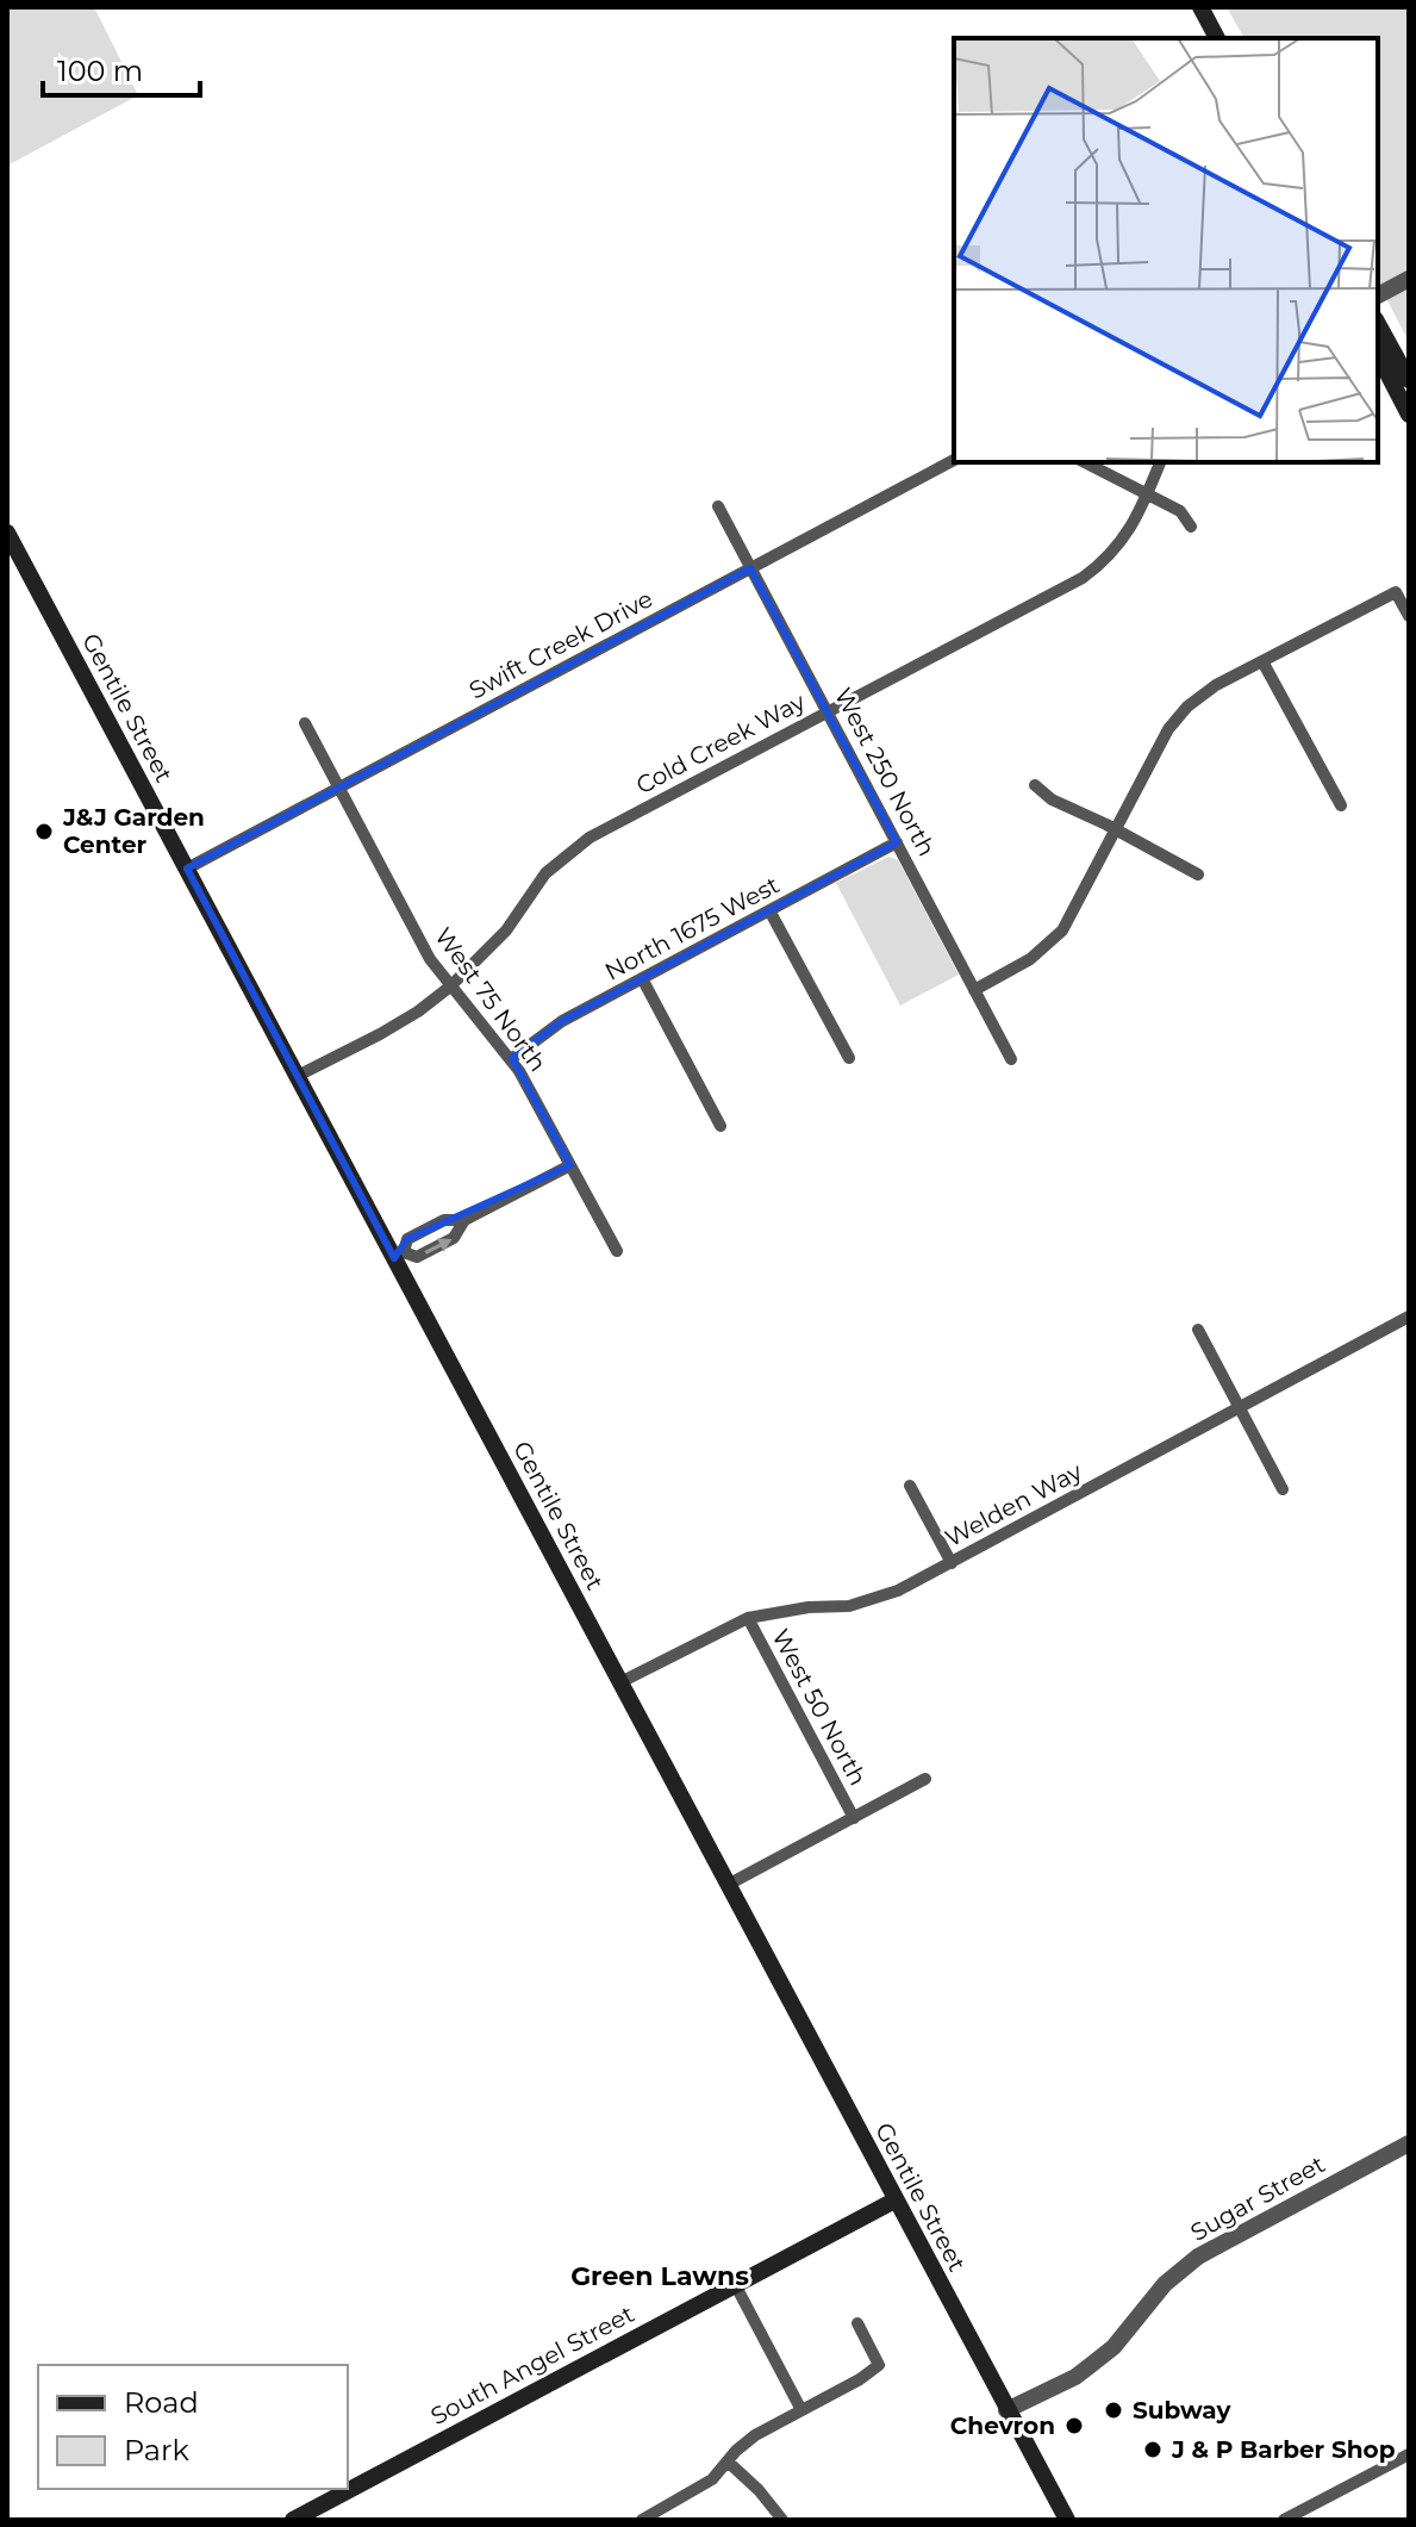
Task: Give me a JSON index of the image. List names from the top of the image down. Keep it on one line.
{"streets":{"main road":["Gentile Street","South Angel Street"],"street":["Swift Creek Drive","Cold Creek Way","West 250 North","North 1675 West","West 75 North","Welden Way","West 50 North","Sugar Street"]},"crossings":[["Swift Creek Drive","Gentile Street"],["Swift Creek Drive","West 250 North"],["Swift Creek Drive","West 75 North"],["Gentile Street","Cold Creek Way"],["Gentile Street","Welden Way"],["Gentile Street","Sugar Street"],["Gentile Street","South Angel Street"],["Cold Creek Way","West 250 North"],["Cold Creek Way","West 75 North"],["West 250 North","North 1675 West"],["North 1675 West","West 75 North"],["Welden Way","West 50 North"]],"districts":["Green Lawns"],"places":["J&J Garden Center","Subway","Chevron","J & P Barber Shop"],"legend":["Road","Park"],"scale_bar":"100 m"}
